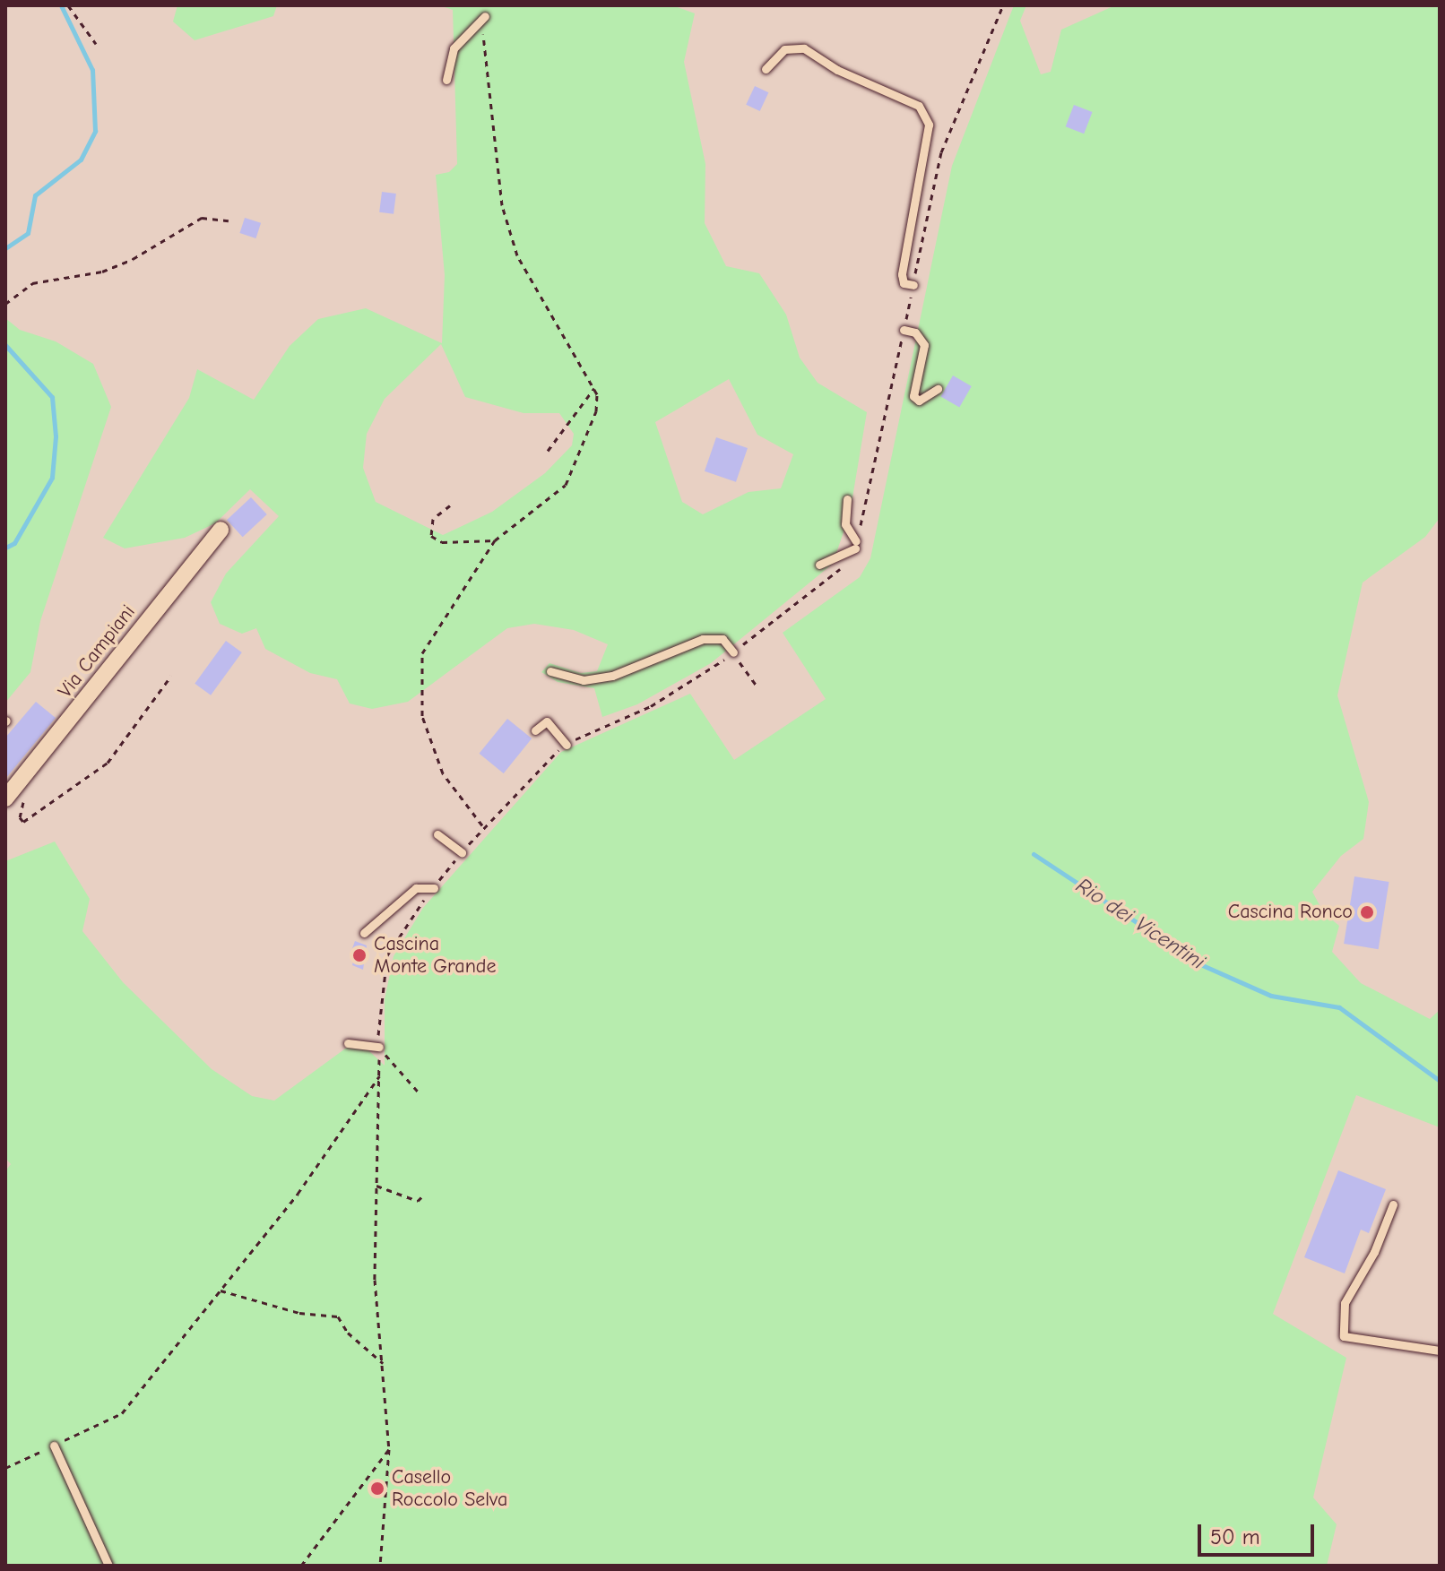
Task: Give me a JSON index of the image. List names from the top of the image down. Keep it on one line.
{"streets":{"street":["Via Campiani"]},"water":["Rio dei Vicentini"],"places":["Cascina Ronco","Cascina Monte Grande","Casello Roccolo Selva"],"scale_bar":"50 m"}
